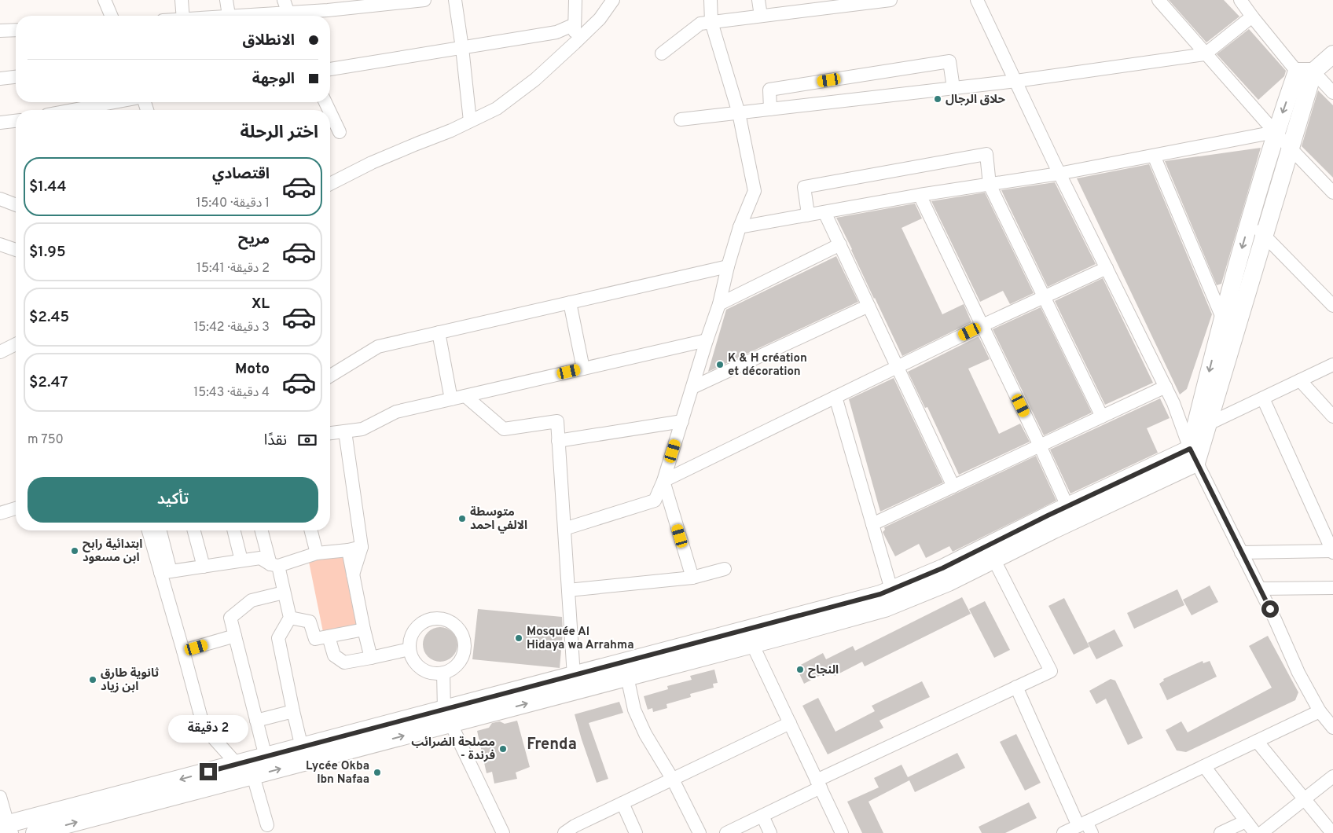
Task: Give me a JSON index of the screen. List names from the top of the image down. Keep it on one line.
{"districts":["Frenda"],"places":["حلاق الرجال","K & H création et décoration","متوسطة الالفي احمد","ابتدائية رابح ابن مسعود","Mosquée Al Hidaya wa Arrahma","النجاح","ثانوية طارق ابن زياد","مصلحة الضرائب - فرندة","Lycée Okba Ibn Nafaa"],"page":{"banner":["الانطلاق","الوجهة"],"heading":"اختر الرحلة","list":[{"name":"اقتصادي","note":"1 دقيقة · 15:40","value":"$1.44"},{"name":"مريح","note":"2 دقيقة · 15:41","value":"$1.95"},{"name":"XL","note":"3 دقيقة · 15:42","value":"$2.45"},{"name":"Moto","note":"4 دقيقة · 15:43","value":"$2.47"}],"pay":["نقدًا","750 m"],"buttons":"تأكيد","bubble":"2 دقيقة"}}
